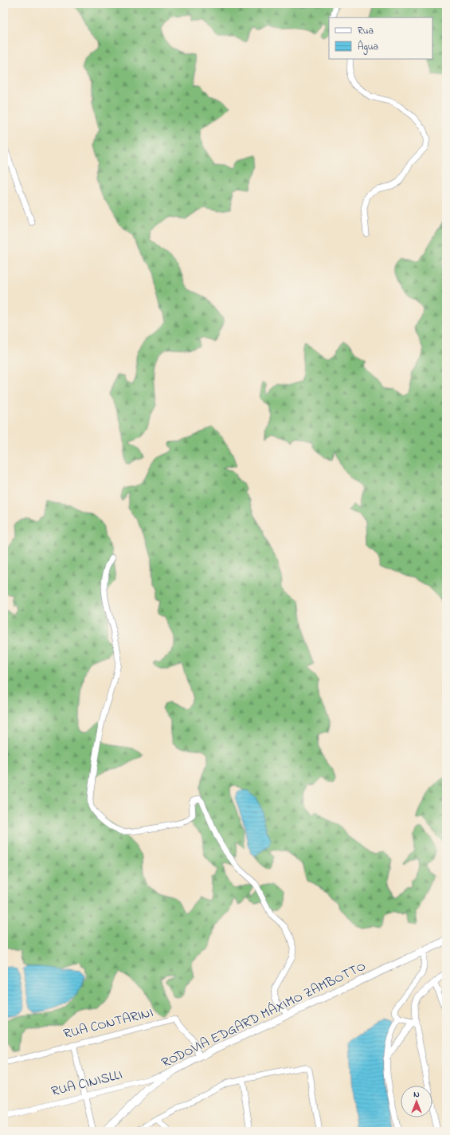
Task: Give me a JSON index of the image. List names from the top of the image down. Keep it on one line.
{"streets":{"main road":["RODOVIA EDGARD MÁXIMO ZAMBOTTO"],"street":["RUA CONTARINI","RUA CINISLLI"]},"crossings":[["RODOVIA EDGARD MÁXIMO ZAMBOTTO","RUA CONTARINI"],["RODOVIA EDGARD MÁXIMO ZAMBOTTO","RUA CINISLLI"]],"legend":["Rua","Água"],"north":"top"}
